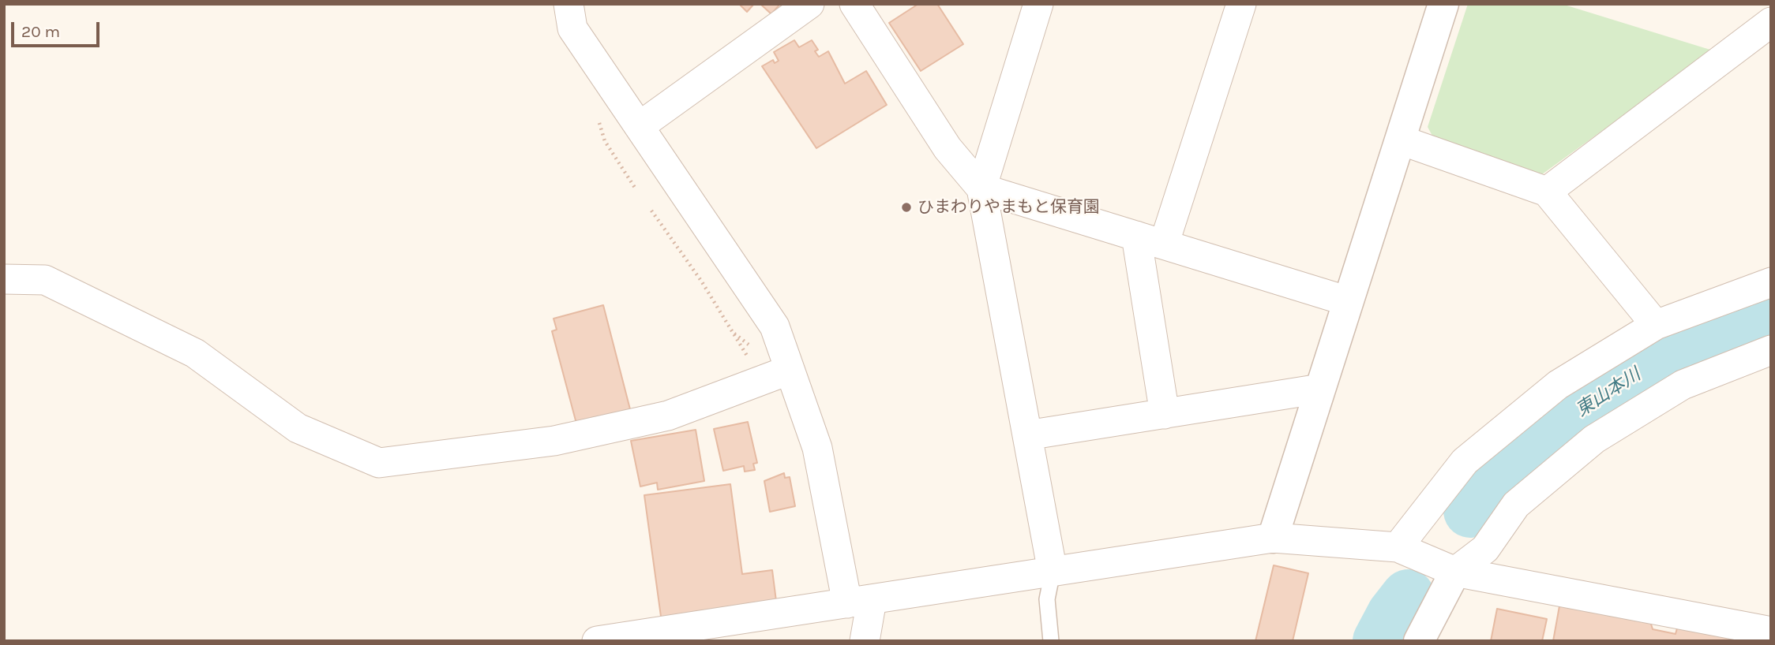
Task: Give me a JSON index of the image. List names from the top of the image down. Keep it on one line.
{"water":["東山本川"],"places":["ひまわりやまもと保育園"],"scale_bar":"20 m"}
